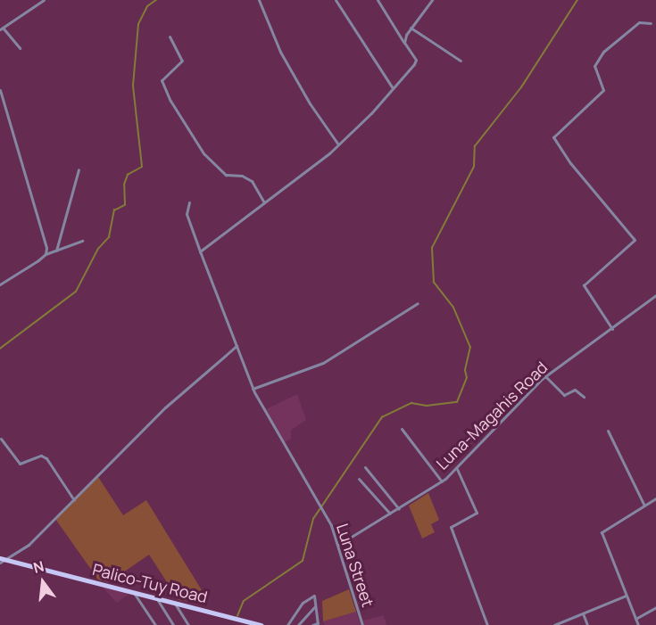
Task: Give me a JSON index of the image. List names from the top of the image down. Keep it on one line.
{"streets":{"main road":["Palico-Tuy Road"],"street":["Luna-Magahis Road","Luna Street"]},"crossings":[["Luna-Magahis Road","Luna Street"]],"north":"top"}
